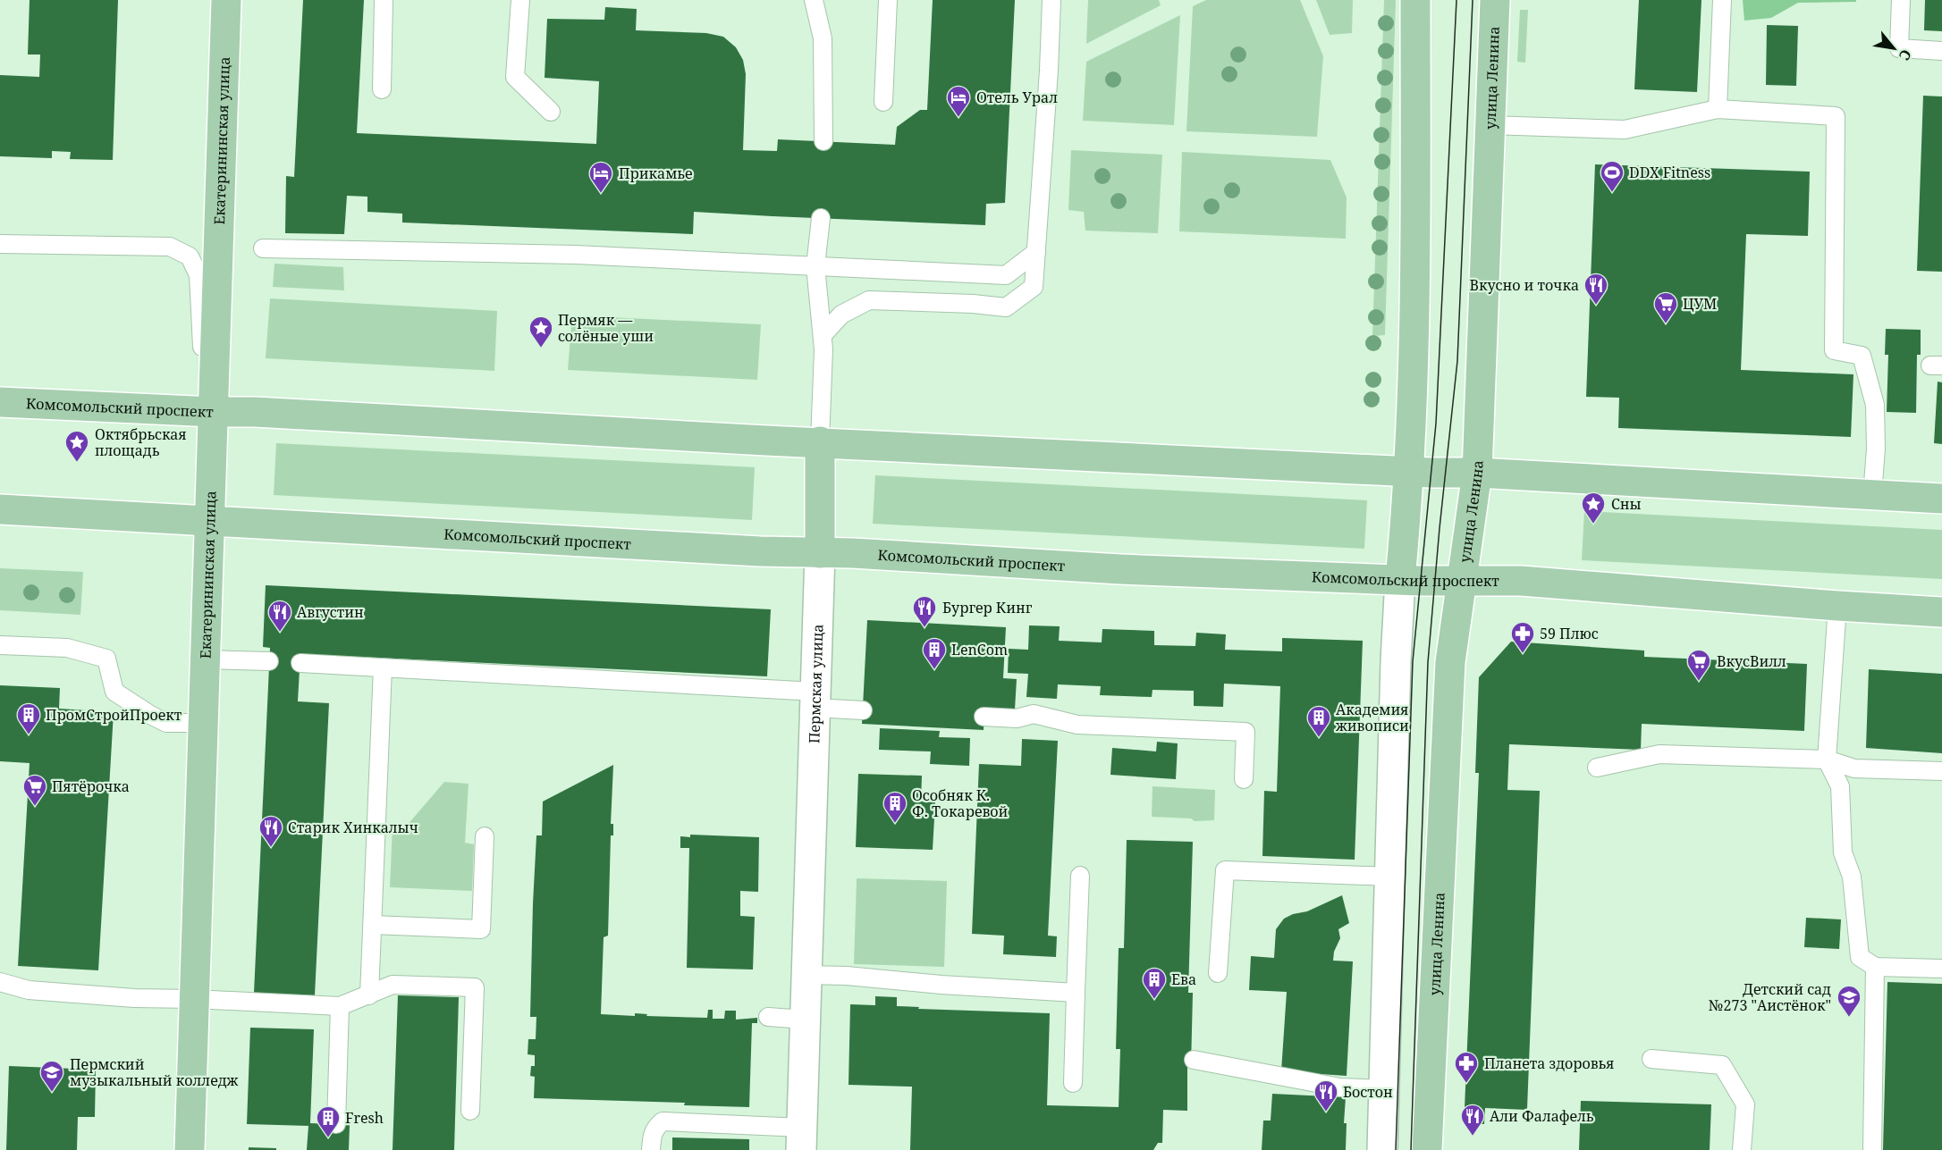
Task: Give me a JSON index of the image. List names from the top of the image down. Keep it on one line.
{"streets":{"main road":["улица Ленина","Екатерининская улица","Комсомольский проспект","Пермская улица"]},"crossings":[["улица Ленина","Комсомольский проспект"],["Екатерининская улица","Комсомольский проспект"],["Комсомольский проспект","Пермская улица"]],"places":{"hotel":["Отель Урал","Прикамье"],"sports":["DDX Fitness"],"restaurant":["Вкусно и точка","Бургер Кинг","Августин","Старик Хинкалыч","Бостон","Али Фалафель"],"supermarket":["ЦУМ","ВкусВилл","Пятёрочка"],"place":["Пермяк — солёные уши","Октябрьская площадь","Сны"],"pharmacy":["59 Плюс","Планета здоровья"],"building":["LenCom","ПромСтройПроект","Академия живописи","Особняк К. Ф. Токаревой","Ева","Fresh"],"school or university":["Детский сад №273 \"Аистёнок\"","Пермский музыкальный колледж"]},"north":"bottom right"}
